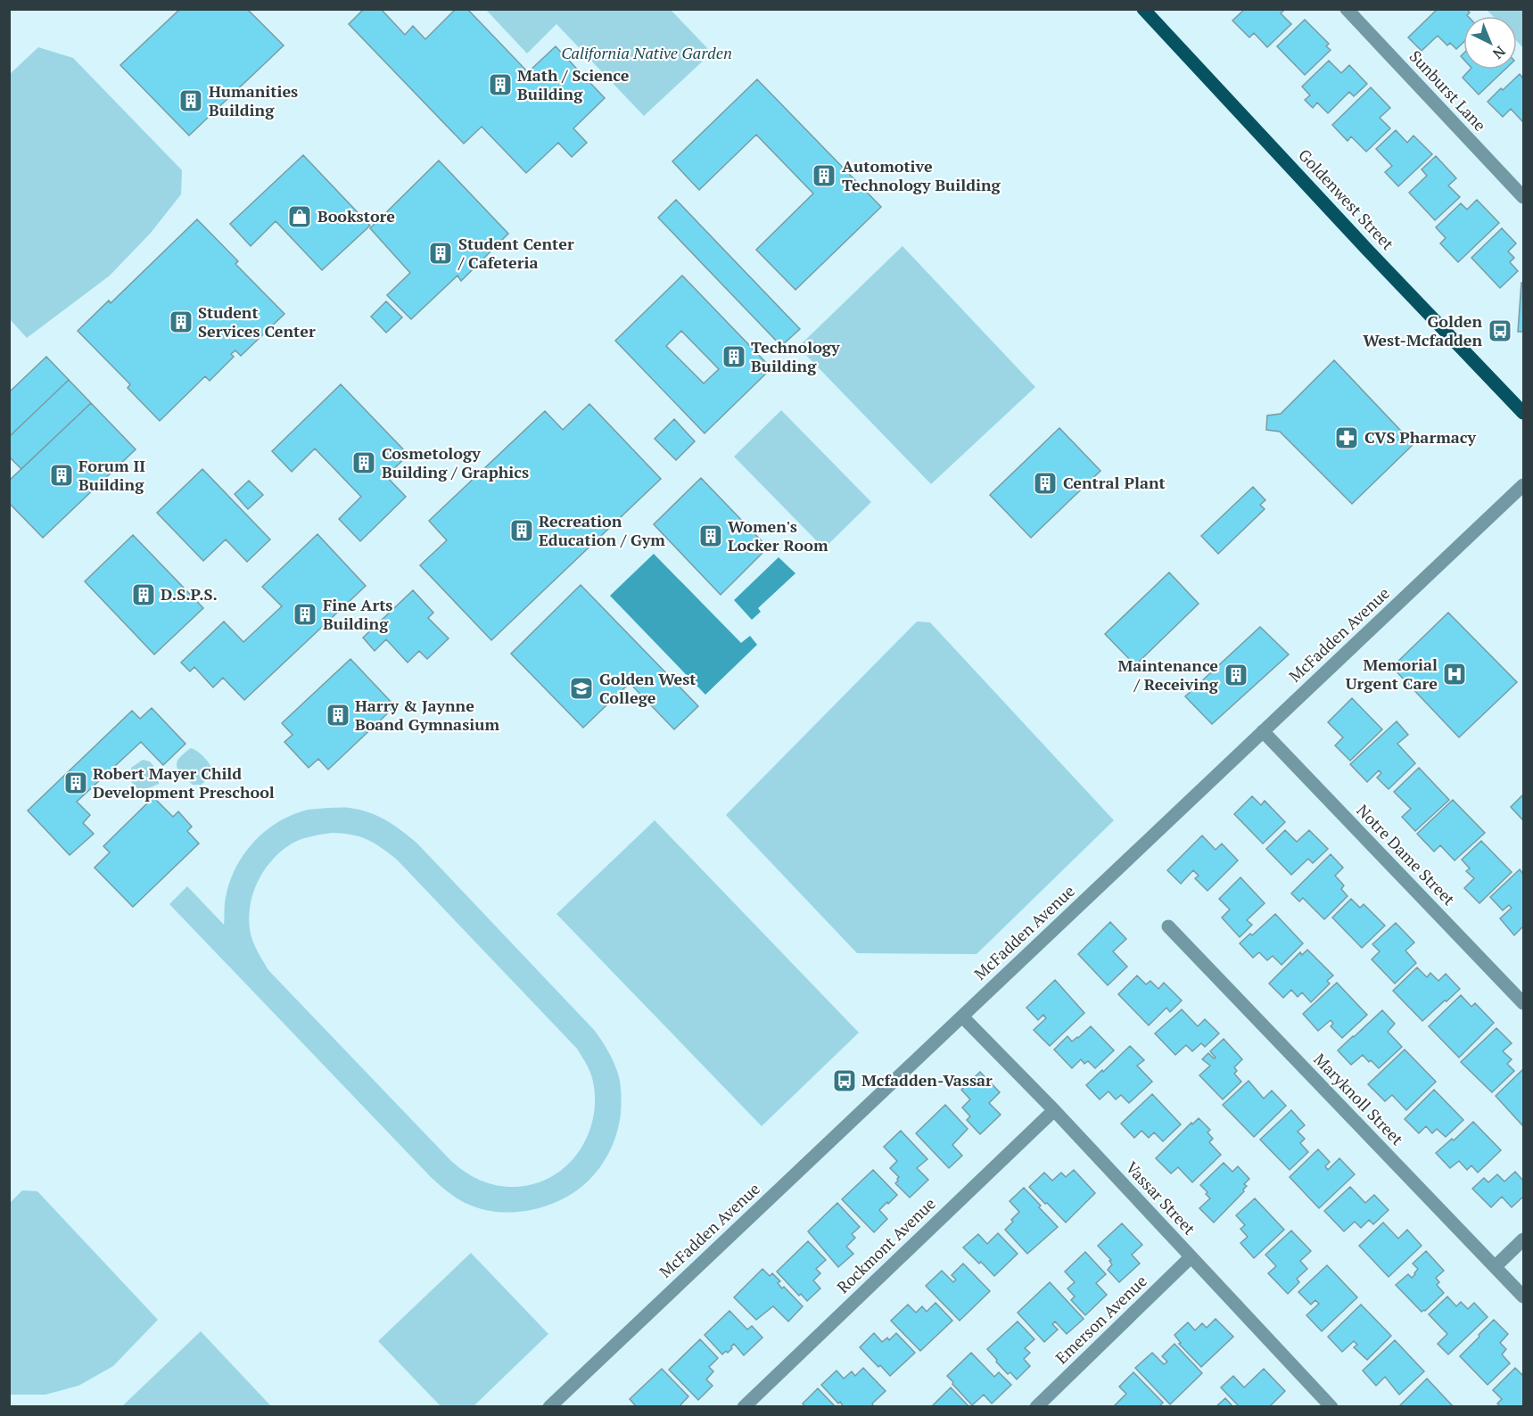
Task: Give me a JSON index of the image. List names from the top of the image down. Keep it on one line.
{"streets":{"main road":["Goldenwest Street"],"street":["Sunburst Lane","McFadden Avenue","Notre Dame Street","Maryknoll Street","Vassar Street","Rockmont Avenue","Emerson Avenue"]},"crossings":[["McFadden Avenue","Notre Dame Street"],["McFadden Avenue","Vassar Street"],["Vassar Street","Rockmont Avenue"],["Vassar Street","Emerson Avenue"]],"parks":["California Native Garden"],"places":{"building":["Math / Science Building","Humanities Building","Automotive Technology Building","Student Center / Cafeteria","Student Services Center","Technology Building","Cosmetology Building / Graphics","Forum II Building","Central Plant","Recreation Education / Gym","Women's Locker Room","D.S.P.S.","Fine Arts Building","Maintenance / Receiving","Harry & Jaynne Boand Gymnasium","Robert Mayer Child Development Preschool"],"shop":["Bookstore"],"bus stop":["Golden West-Mcfadden","Mcfadden-Vassar"],"pharmacy":["CVS Pharmacy"],"hospital":["Memorial Urgent Care"],"school or university":["Golden West College"]},"north":"bottom right"}
